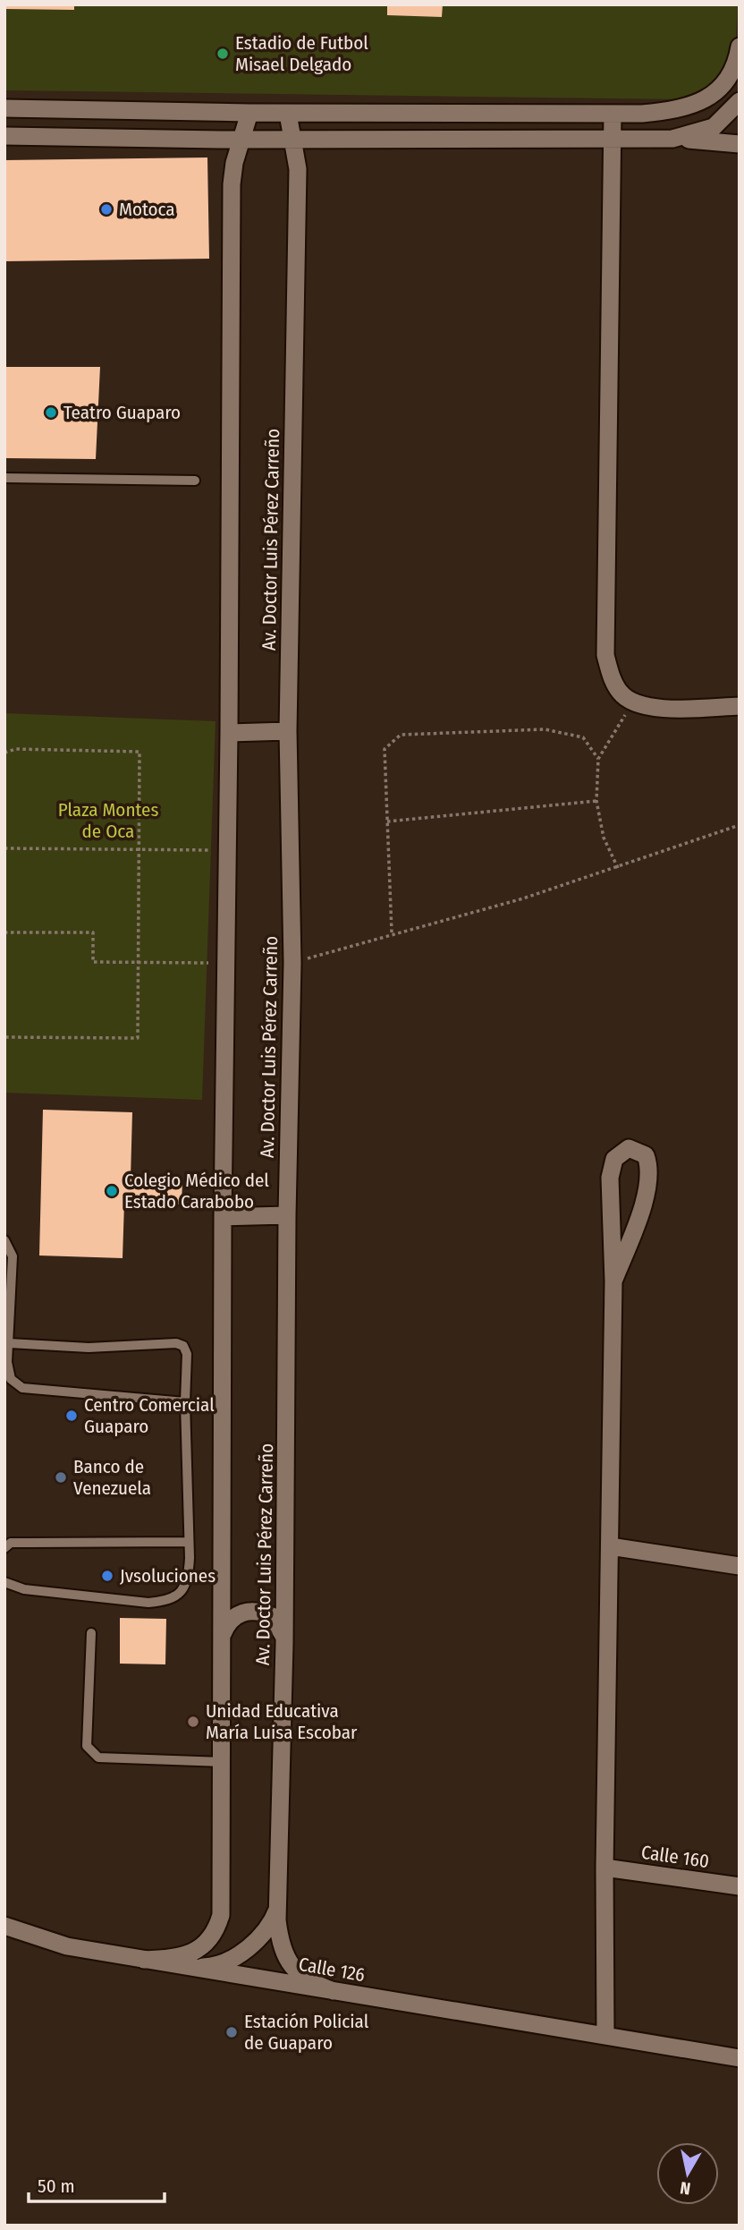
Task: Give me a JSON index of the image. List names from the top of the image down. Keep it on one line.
{"streets":{"street":["Av. Doctor Luis Pérez Carreño","Calle 160","Calle 126"]},"crossings":[["Av. Doctor Luis Pérez Carreño","Calle 126"]],"parks":["Plaza Montes de Oca"],"places":["Estadio de Futbol Misael Delgado","Motoca","Teatro Guaparo","Colegio Médico del Estado Carabobo","Centro Comercial Guaparo","Banco de Venezuela","Jvsoluciones","Unidad Educativa María Luisa Escobar","Estación Policial de Guaparo"],"scale_bar":"50 m","north":"bottom"}
